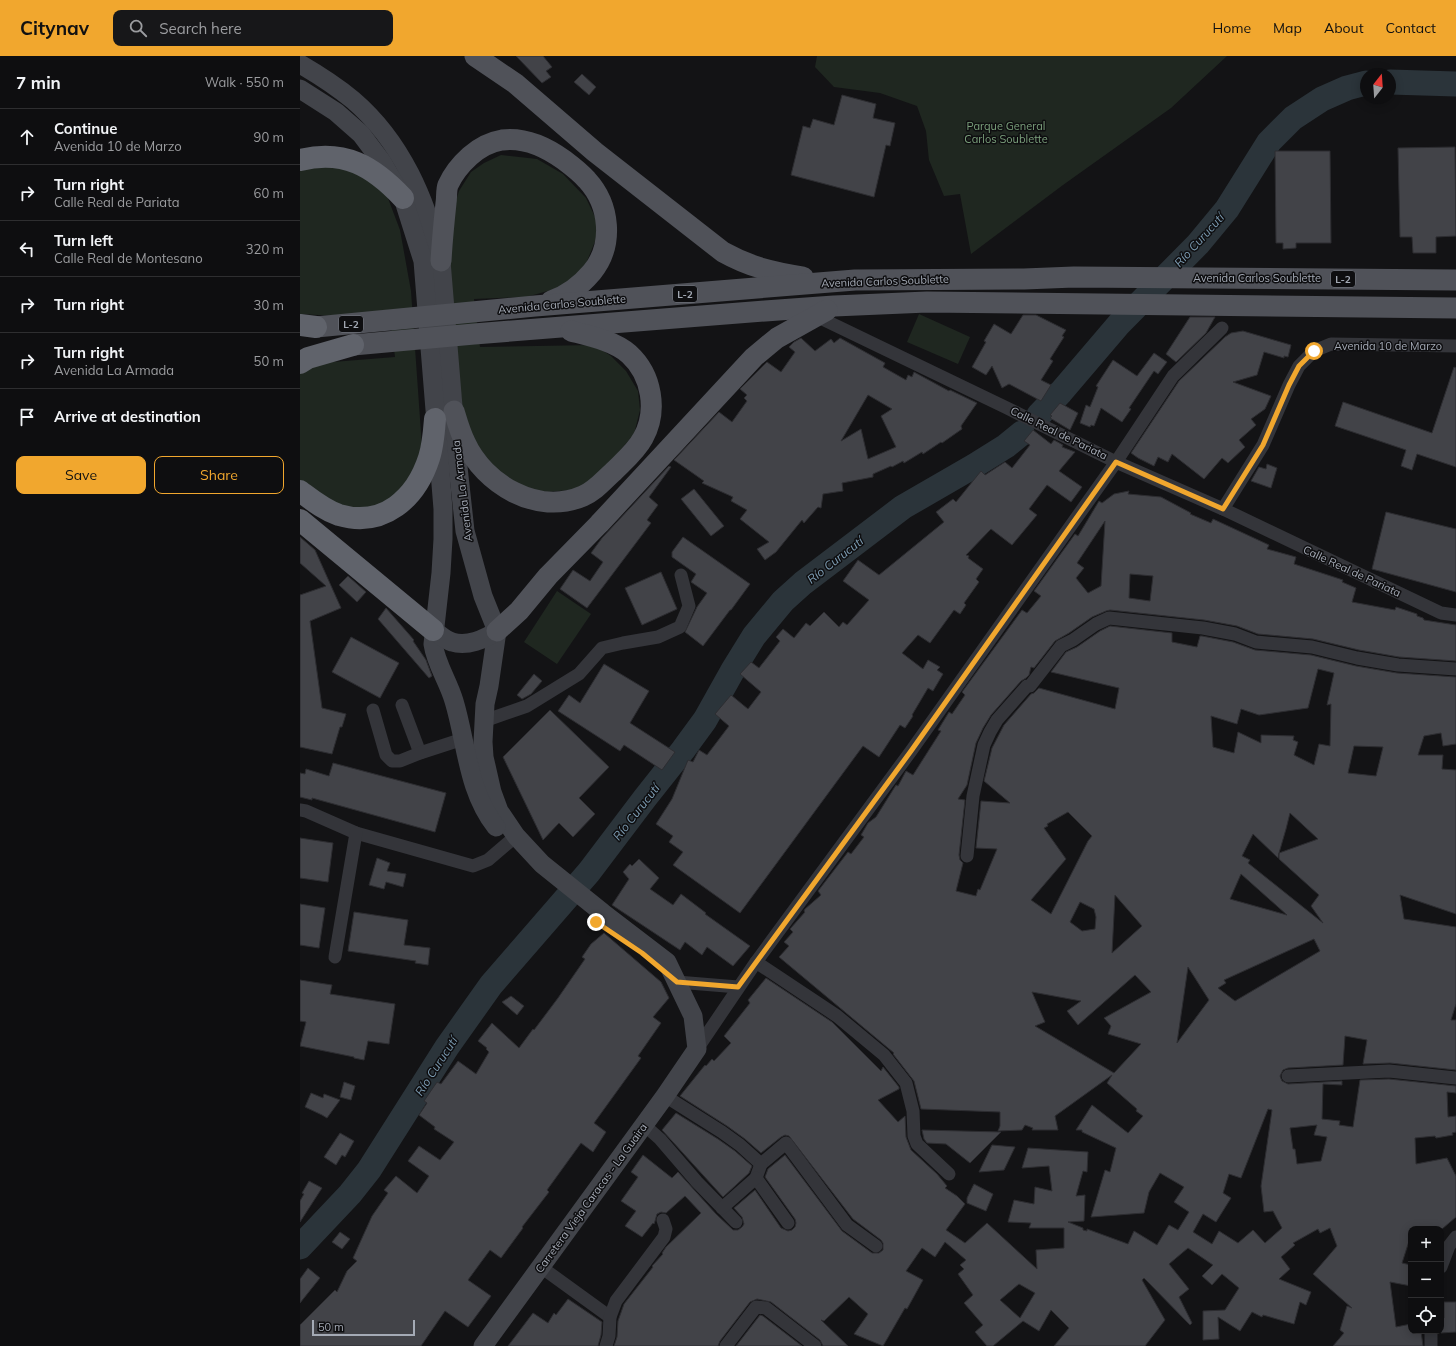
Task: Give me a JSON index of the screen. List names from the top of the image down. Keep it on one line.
{"streets":{"highway":["L-2"],"main road":["Avenida Carlos Soublette","Avenida La Armada","Carretera Vieja Caracas - La Guaira"],"street":["Avenida 10 de Marzo","Calle Real de Pariata"]},"crossings":[["Avenida Carlos Soublette","L-2"],["Avenida 10 de Marzo","Calle Real de Pariata"],["Avenida La Armada","Carretera Vieja Caracas - La Guaira"]],"water":["Río Curucutí"],"parks":["Parque General Carlos Soublette"],"scale_bar":"50 m","north":"top","page":{"header":"Citynav","search":"Search here","nav":["Home","Map","About","Contact"],"heading":["7 min","Walk · 550 m"],"list":[["Continue","Avenida 10 de Marzo","90 m"],["Turn right","Calle Real de Pariata","60 m"],["Turn left","Calle Real de Montesano","320 m"],["Turn right","30 m"],["Turn right","Avenida La Armada","50 m"],"Arrive at destination"],"buttons":["Save","Share"],"map_buttons":["+","−"],"scale":"50 m"}}
